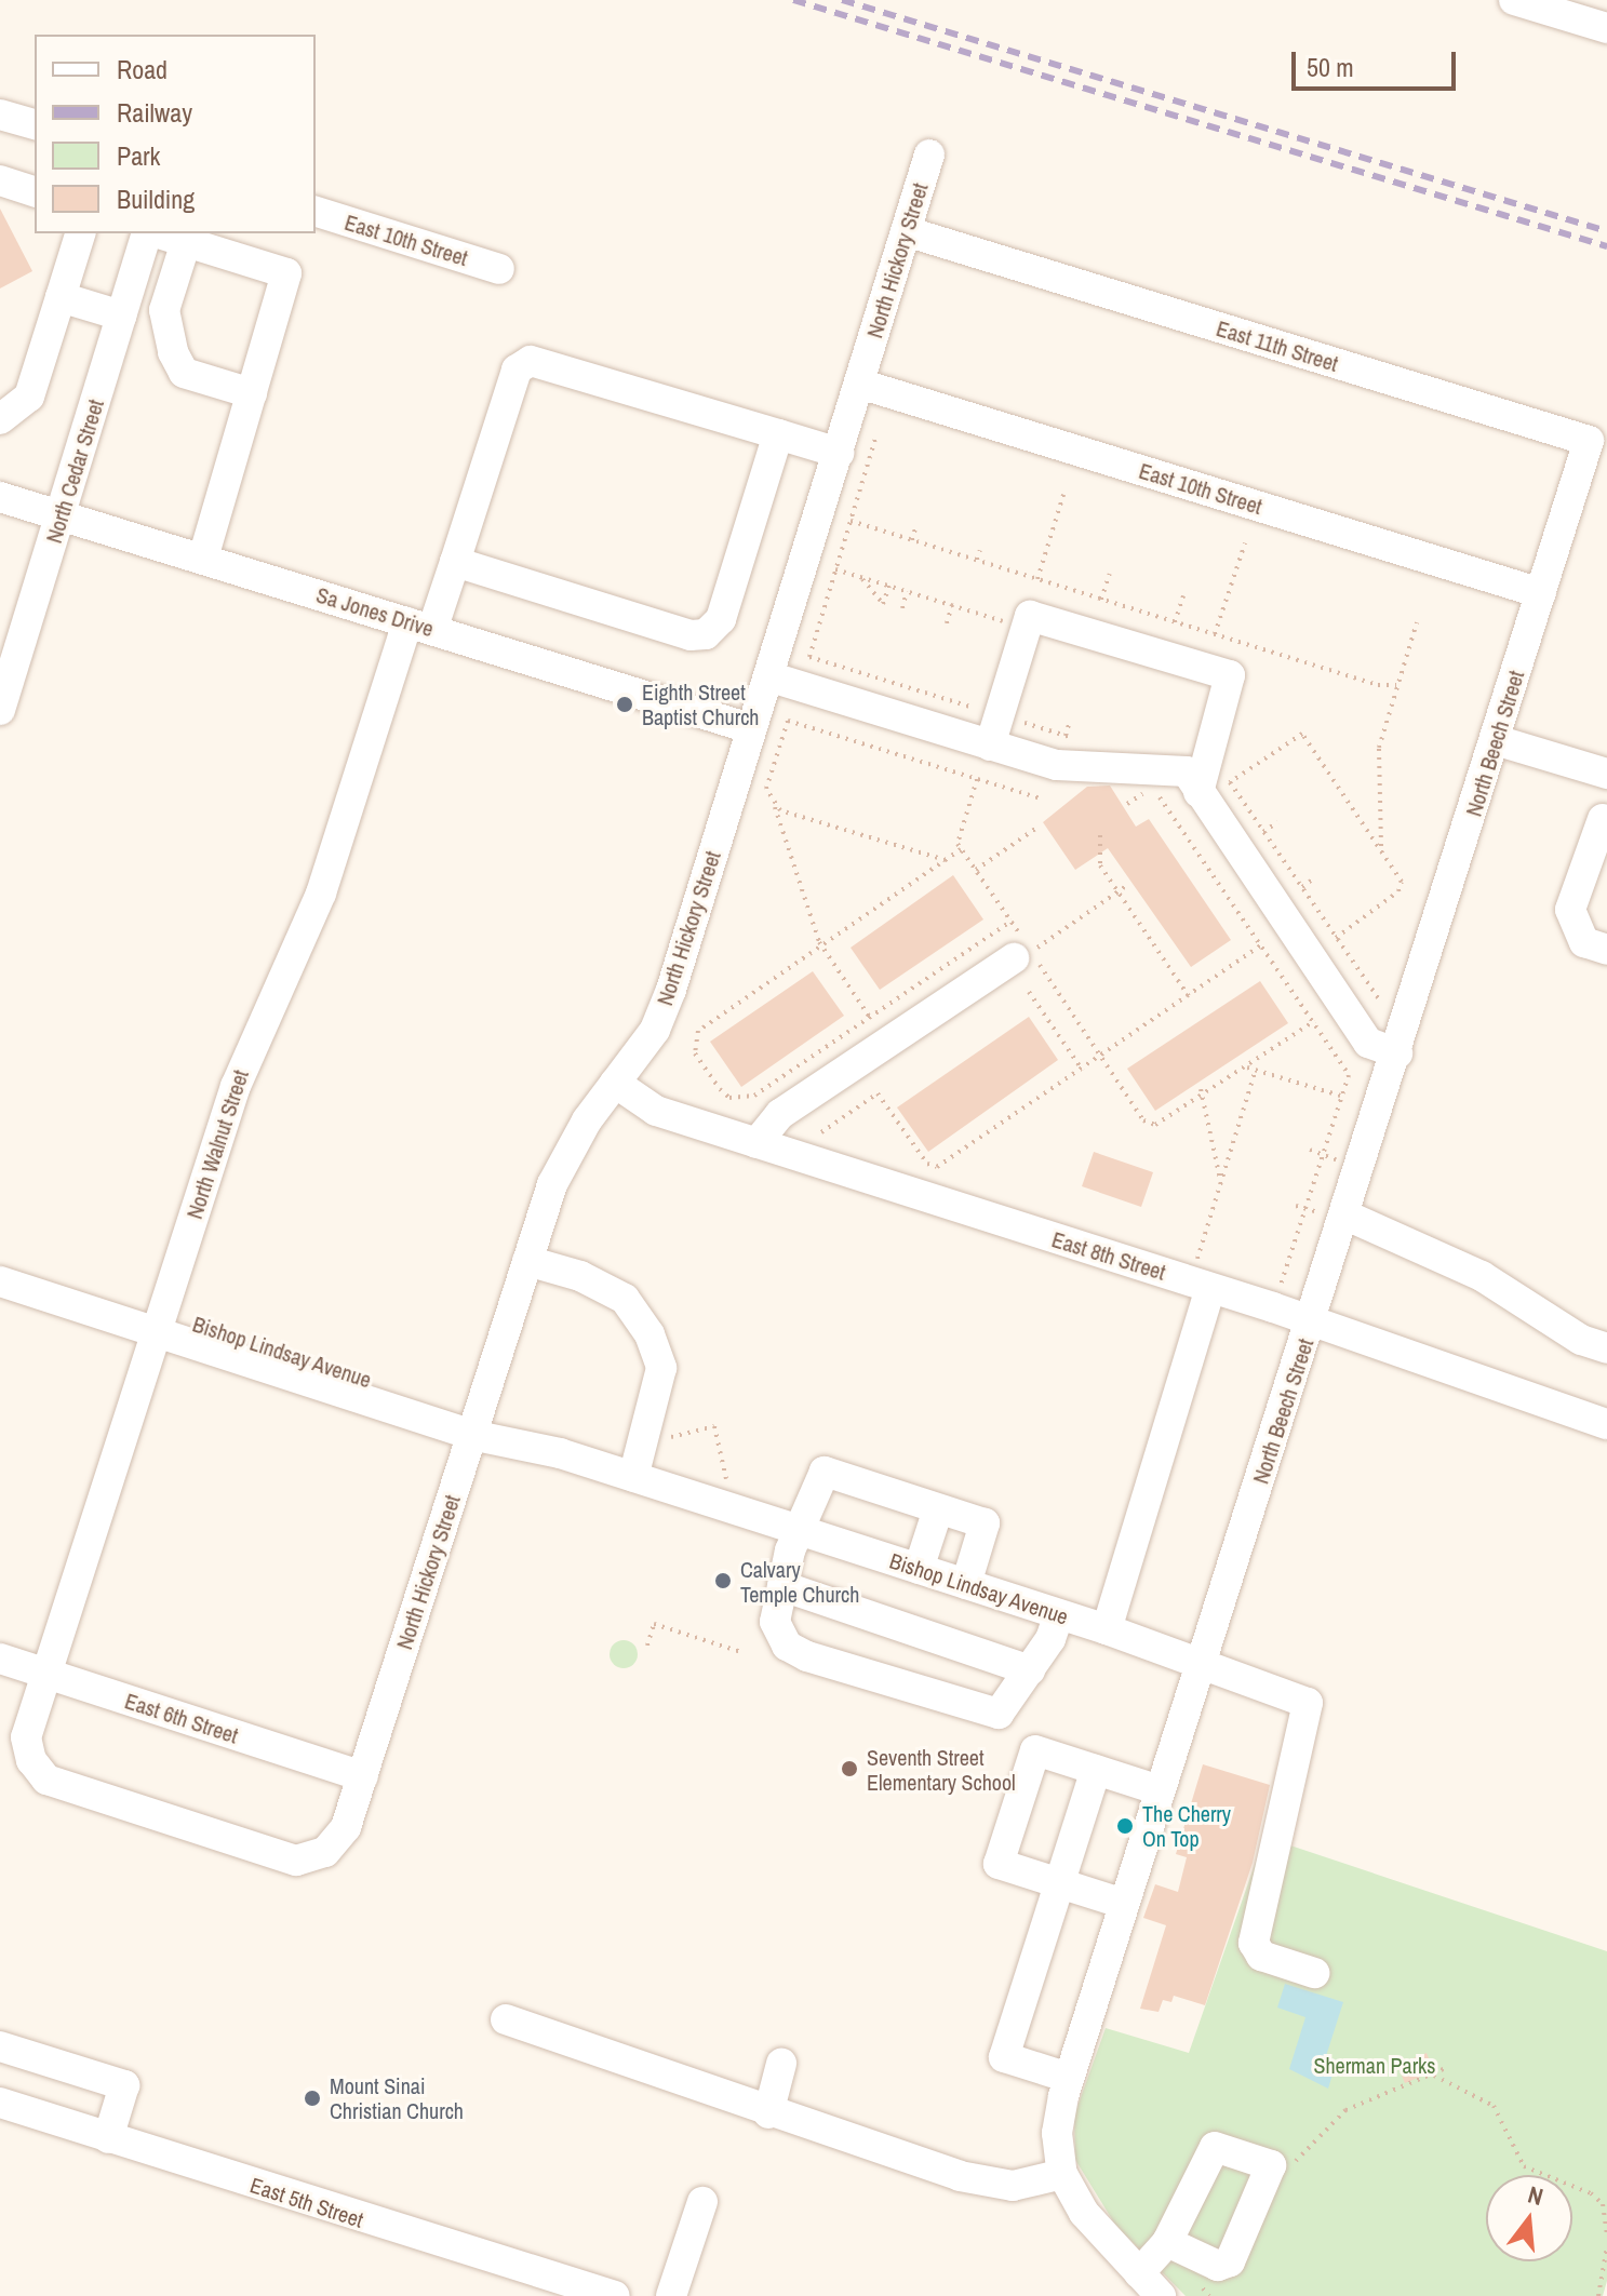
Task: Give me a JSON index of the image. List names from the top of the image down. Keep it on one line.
{"streets":{"street":["East 10th Street","North Hickory Street","East 11th Street","North Cedar Street","Sa Jones Drive","North Beech Street","North Walnut Street","East 8th Street","Bishop Lindsay Avenue","East 6th Street","East 5th Street"]},"crossings":[["East 10th Street","North Hickory Street"],["East 10th Street","North Beech Street"],["North Hickory Street","East 11th Street"],["North Hickory Street","Sa Jones Drive"],["North Hickory Street","North Walnut Street"],["North Hickory Street","East 8th Street"],["North Hickory Street","Bishop Lindsay Avenue"],["North Hickory Street","East 6th Street"],["East 11th Street","North Beech Street"],["North Cedar Street","Sa Jones Drive"],["Sa Jones Drive","North Walnut Street"],["North Beech Street","East 8th Street"],["North Beech Street","Bishop Lindsay Avenue"],["North Walnut Street","Bishop Lindsay Avenue"],["North Walnut Street","East 6th Street"]],"parks":["Sherman Parks"],"places":["Eighth Street Baptist Church","Calvary Temple Church","Seventh Street Elementary School","The Cherry On Top","Mount Sinai Christian Church"],"legend":["Road","Railway","Park","Building"],"scale_bar":"50 m","north":"top"}
